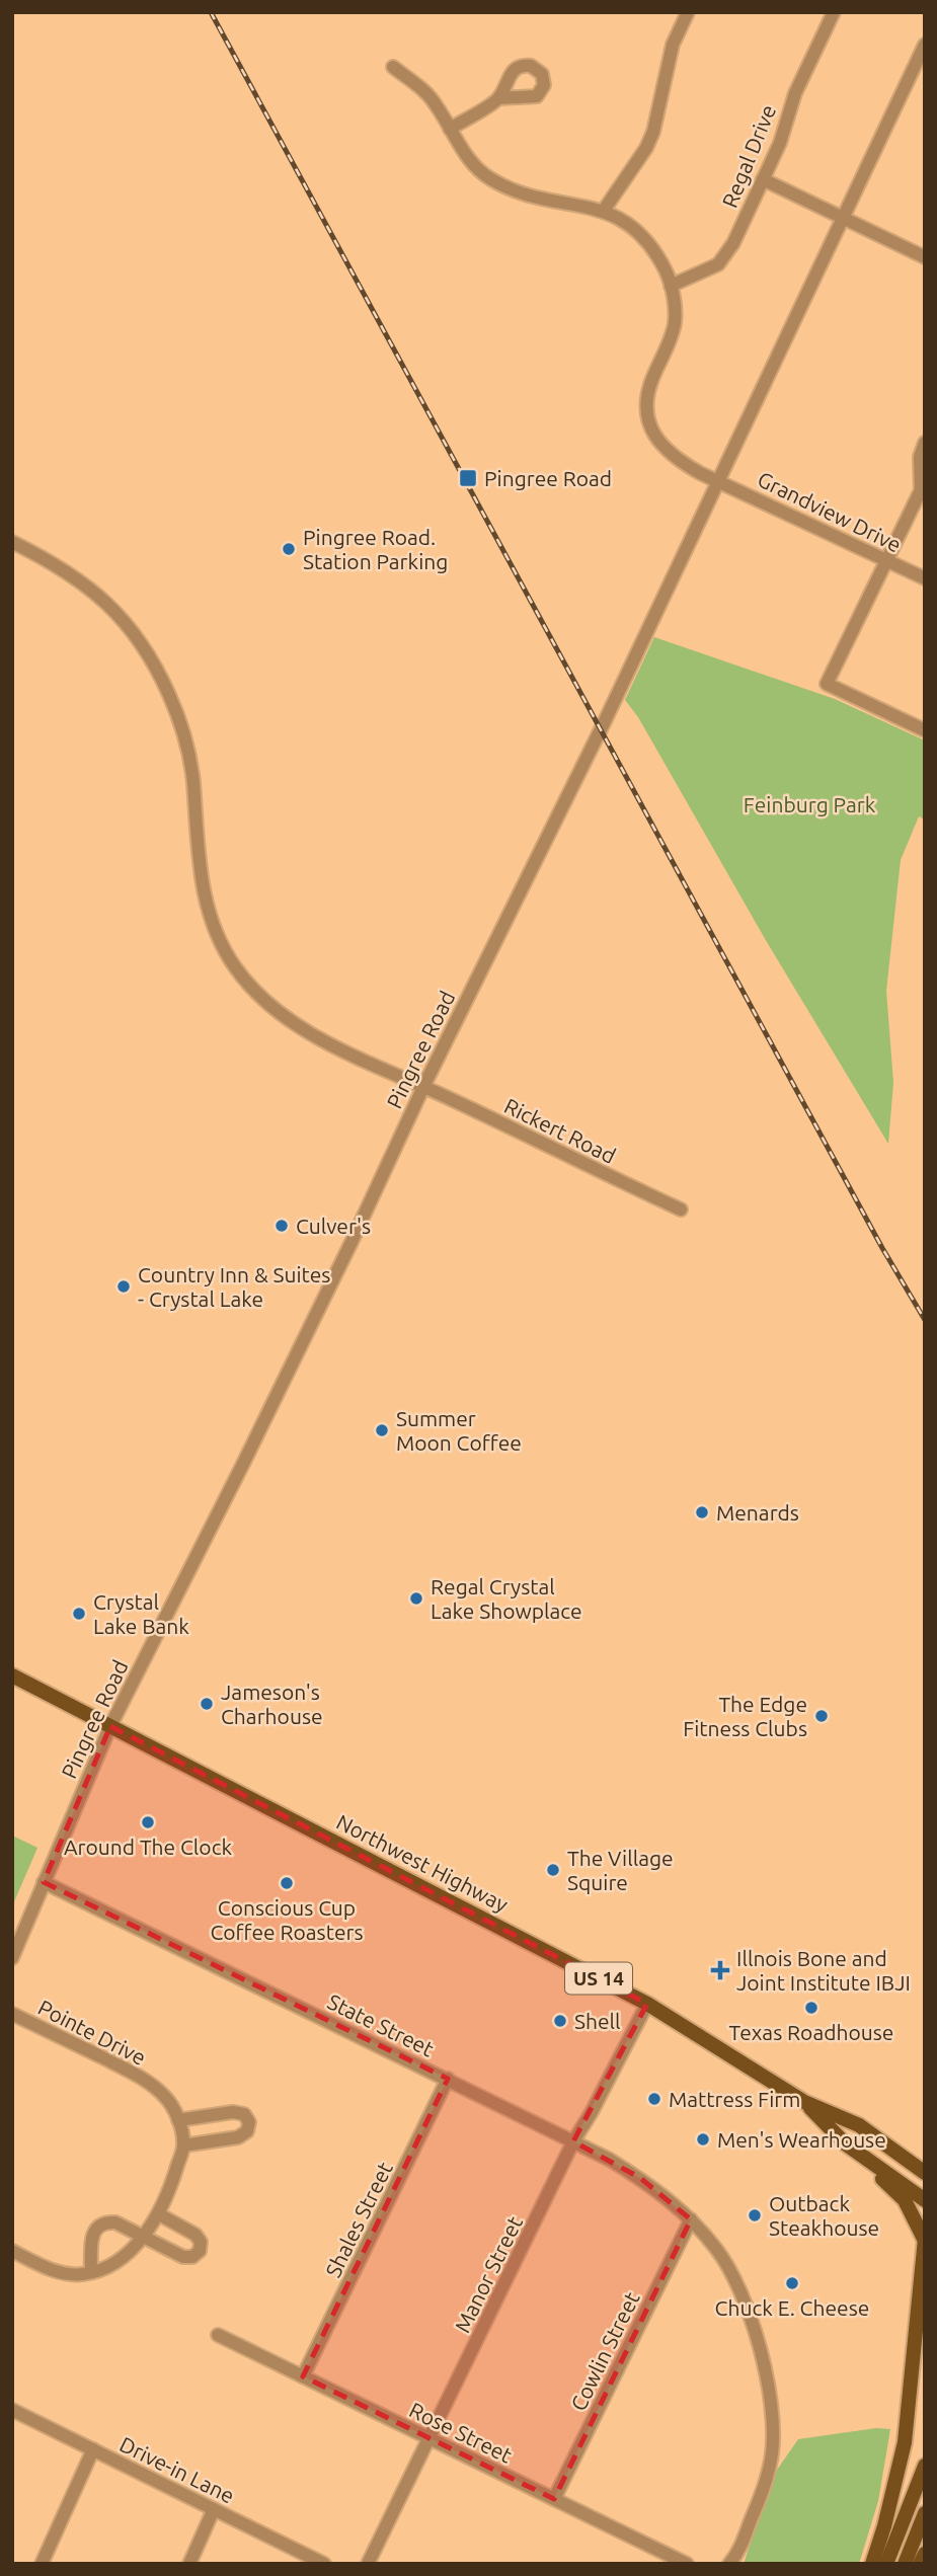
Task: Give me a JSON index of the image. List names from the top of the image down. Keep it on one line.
{"streets":{"main road":["Northwest Highway","US 14"],"street":["Regal Drive","Grandview Drive","Pingree Road","Rickert Road","State Street","Pointe Drive","Shales Street","Manor Street","Cowlin Street","Rose Street","Drive-in Lane"]},"crossings":[["Regal Drive","Grandview Drive"],["Grandview Drive","Pingree Road"],["Pingree Road","Rickert Road"],["Pingree Road","Northwest Highway"],["Pingree Road","State Street"],["Northwest Highway","Manor Street"],["State Street","Shales Street"],["State Street","Manor Street"],["State Street","Cowlin Street"],["Shales Street","Rose Street"],["Manor Street","Rose Street"],["Cowlin Street","Rose Street"]],"parks":["Feinburg Park"],"places":{"transit":["Pingree Road"],"other":["Pingree Road. Station Parking","Culver's","Country Inn & Suites - Crystal Lake","Summer Moon Coffee","Menards","Regal Crystal Lake Showplace","Crystal Lake Bank","Jameson's Charhouse","The Edge Fitness Clubs","Around The Clock","The Village Squire","Conscious Cup Coffee Roasters","Texas Roadhouse","Shell","Mattress Firm","Men's Wearhouse","Outback Steakhouse","Chuck E. Cheese"],"health":["Illnois Bone and Joint Institute IBJI"]}}
